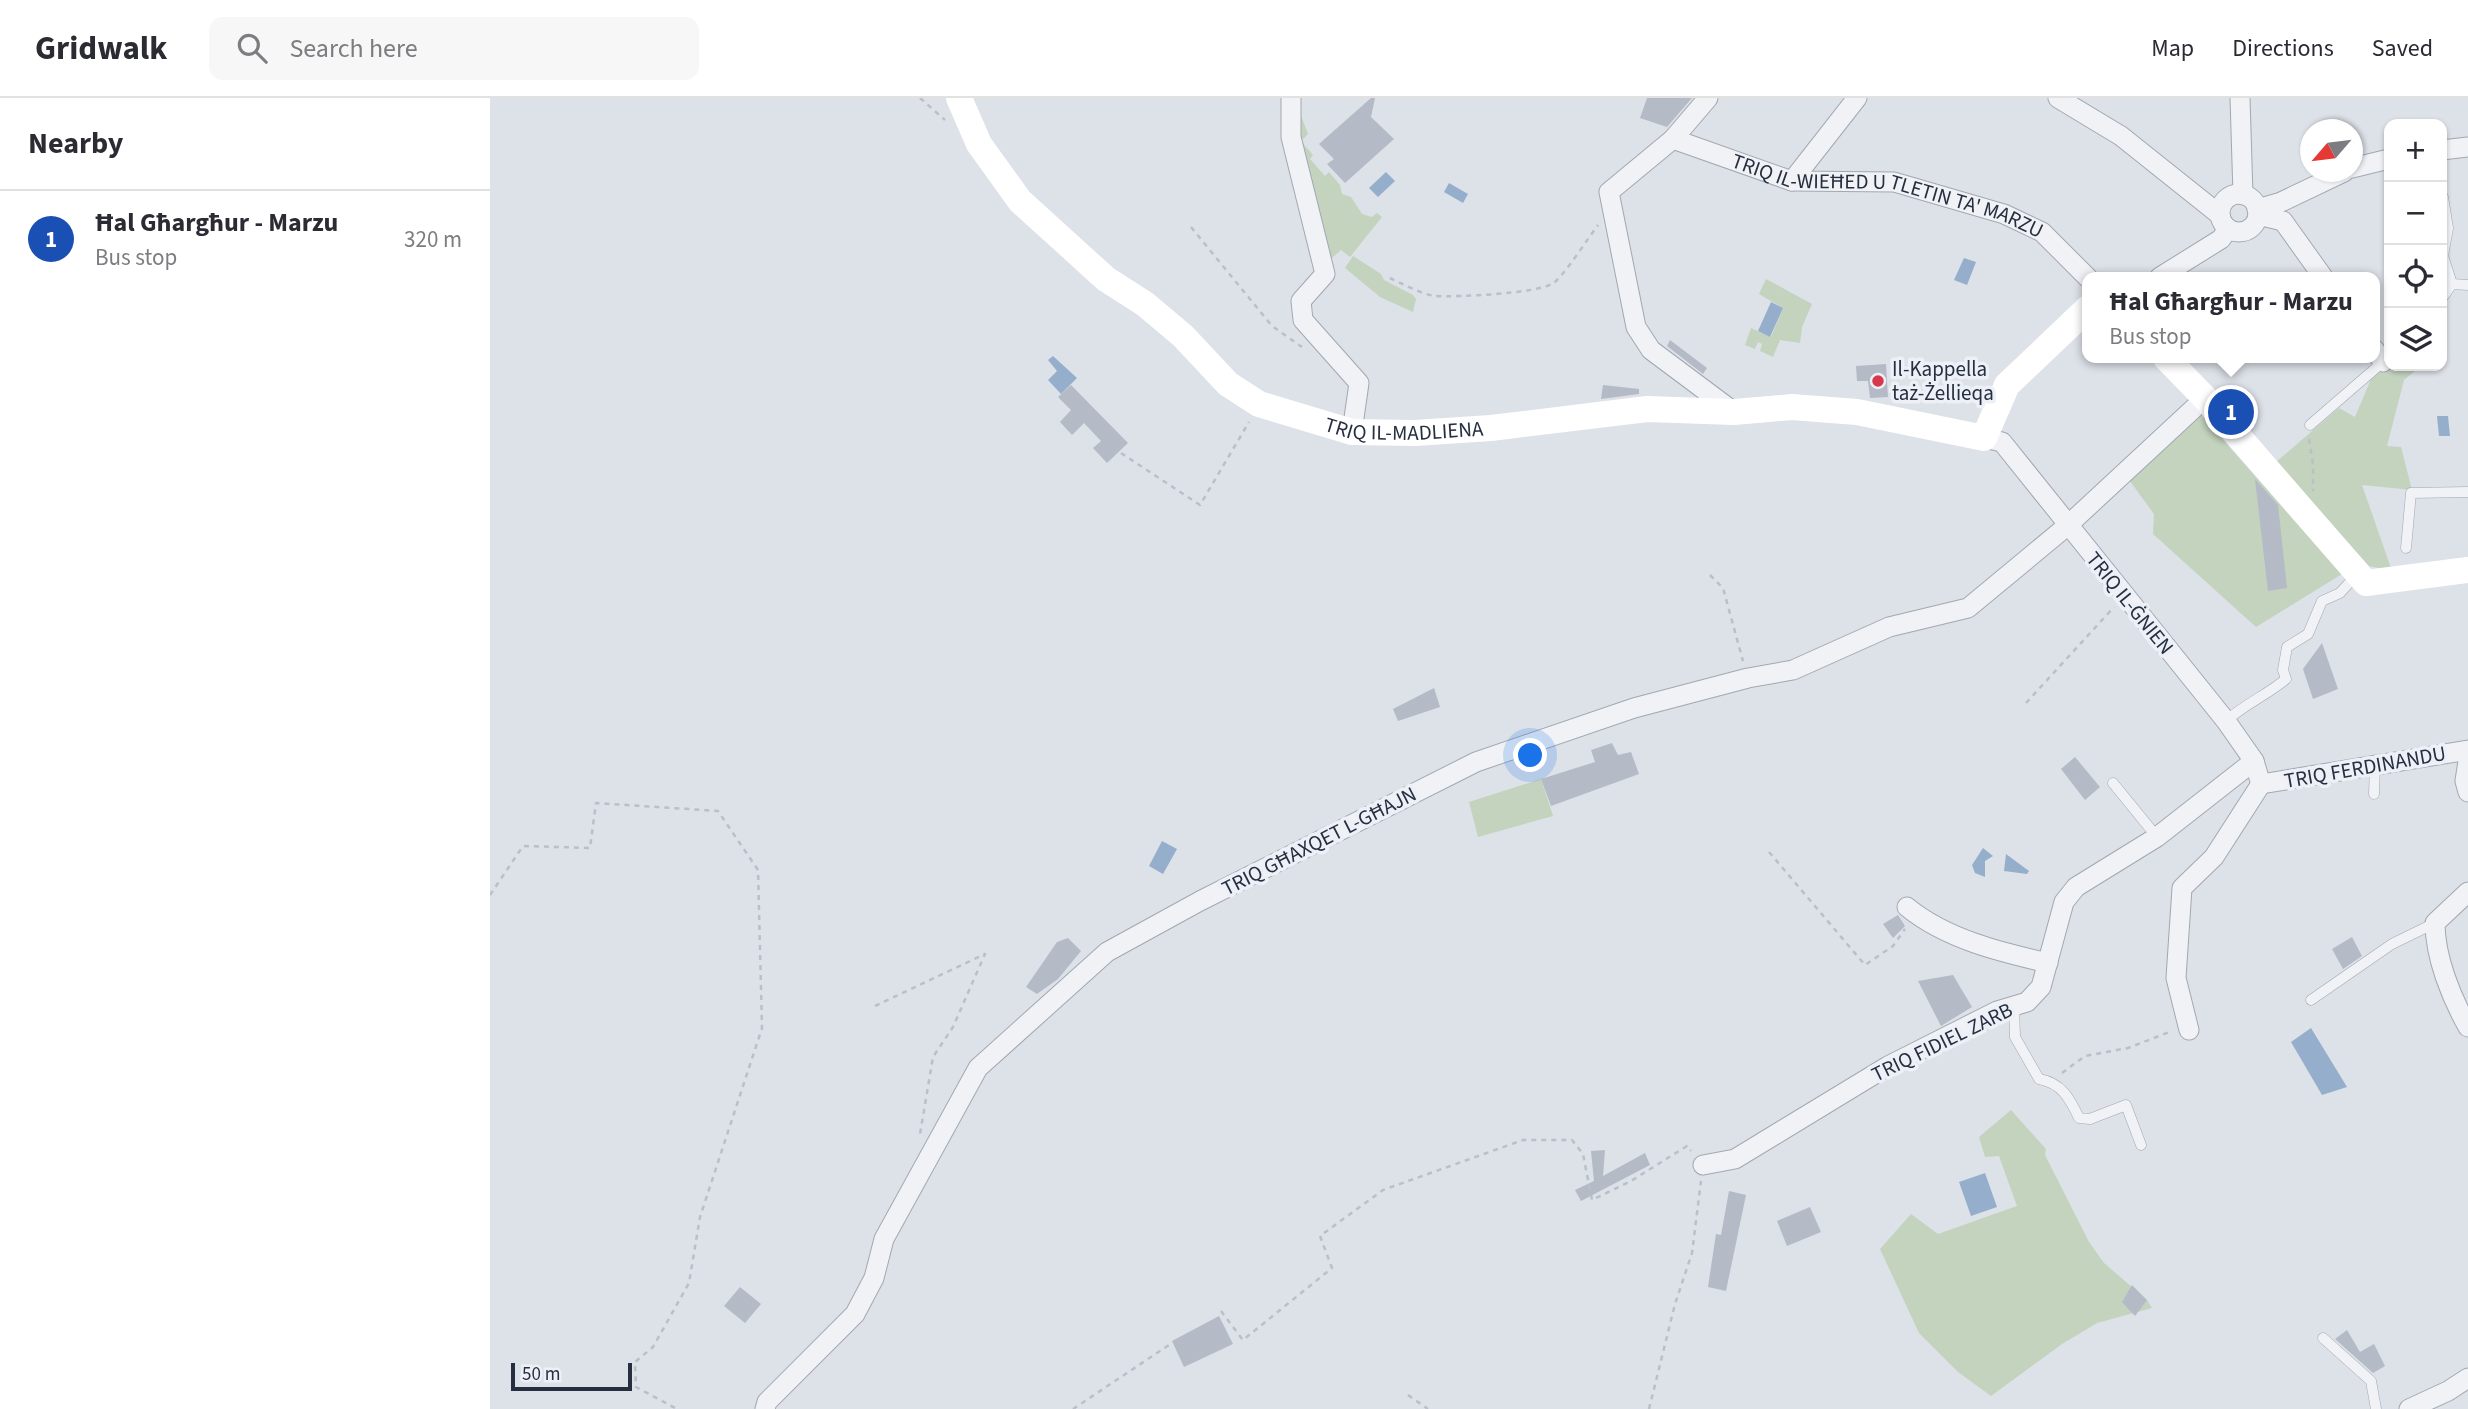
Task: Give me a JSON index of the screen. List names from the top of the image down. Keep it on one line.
{"streets":{"street":["TRIQ IL-WIEĦED U TLETIN TA' MARZU","TRIQ IL-MADLIENA","TRIQ IL-ĠNIEN","TRIQ FERDINANDU","TRIQ GĦAXQET L-GĦAJN","TRIQ FIDIEL ZARB"]},"crossings":[["TRIQ IL-MADLIENA","TRIQ IL-ĠNIEN"],["TRIQ IL-ĠNIEN","TRIQ FERDINANDU"],["TRIQ IL-ĠNIEN","TRIQ GĦAXQET L-GĦAJN"],["TRIQ IL-ĠNIEN","TRIQ FIDIEL ZARB"]],"places":["Il-Kappella taż-Żellieqa"],"scale_bar":"50 m","north":"bottom left","page":{"header":"Gridwalk","search":"Search here","nav":["Map","Directions","Saved"],"heading":"Nearby","map_buttons":["+","−"],"list":[{"mark":"1","name":"Ħal Għargħur - Marzu","note":"Bus stop","value":"320 m"}],"popup":["Ħal Għargħur - Marzu","Bus stop"],"pins":"1","scale":"50 m"}}
